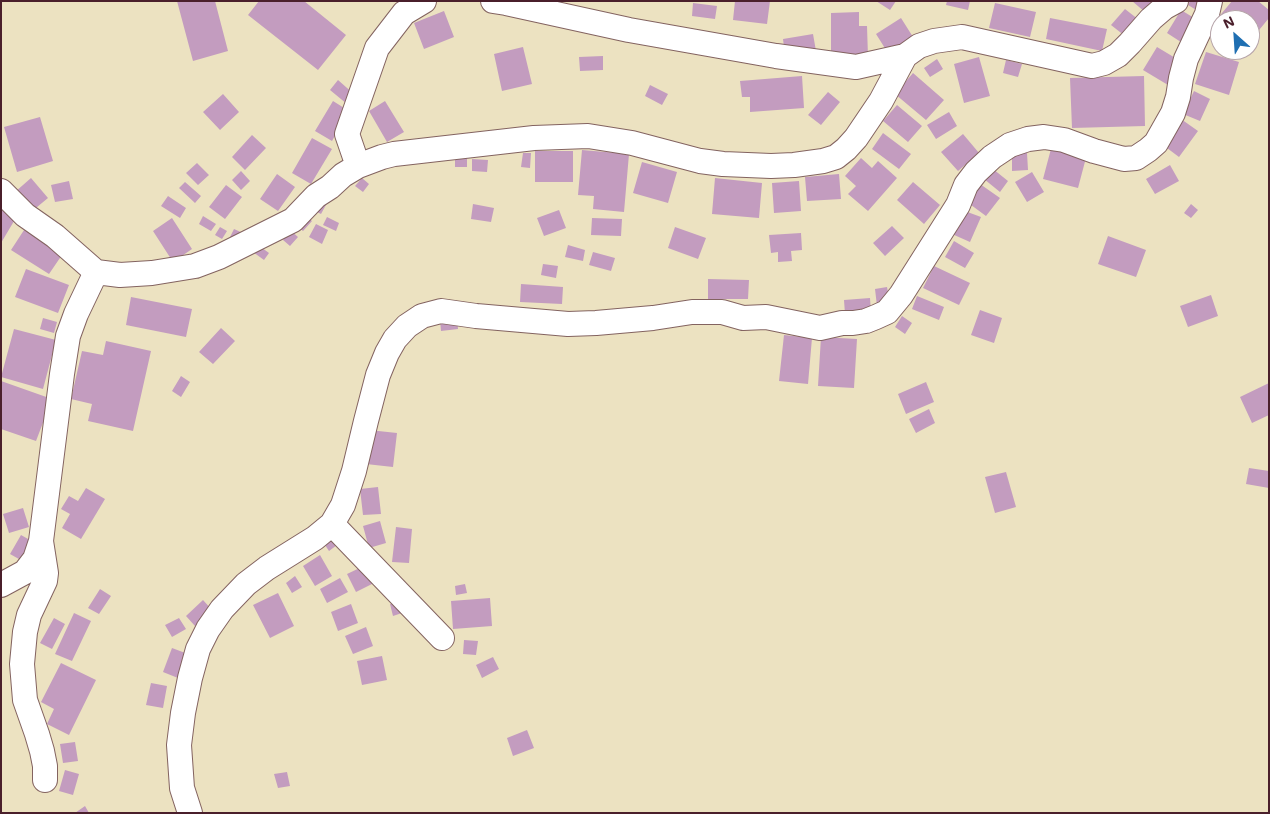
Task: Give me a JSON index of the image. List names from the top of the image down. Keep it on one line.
{"north":"top left"}
